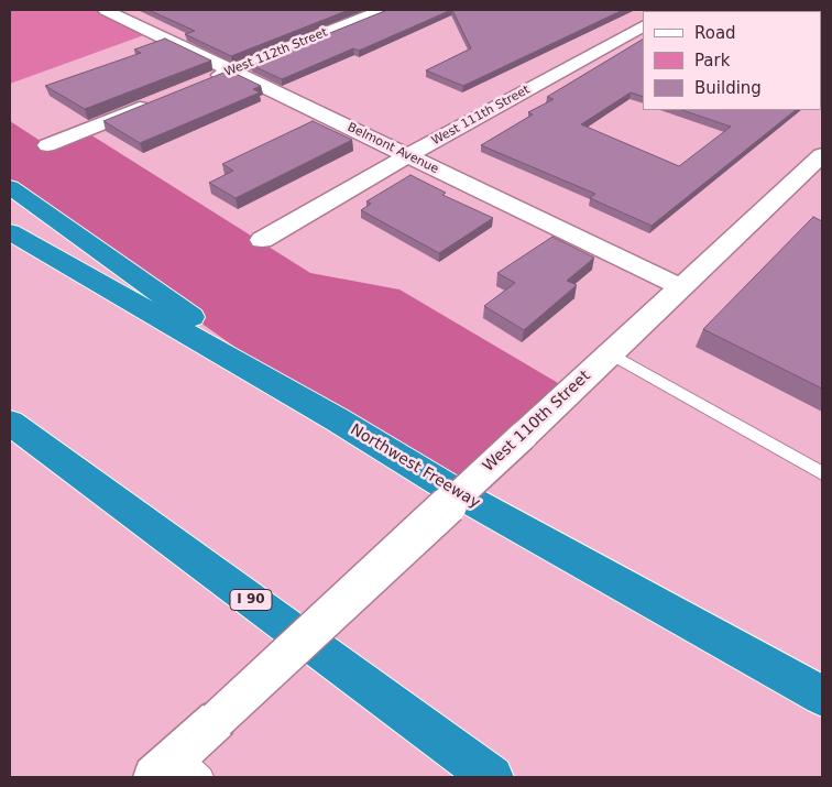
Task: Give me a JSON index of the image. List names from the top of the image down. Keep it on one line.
{"streets":{"highway":["Northwest Freeway","I 90"],"street":["West 112th Street","West 111th Street","Belmont Avenue","West 110th Street"]},"crossings":[["West 112th Street","Belmont Avenue"],["West 111th Street","Belmont Avenue"],["Belmont Avenue","West 110th Street"]],"legend":["Road","Park","Building"]}
